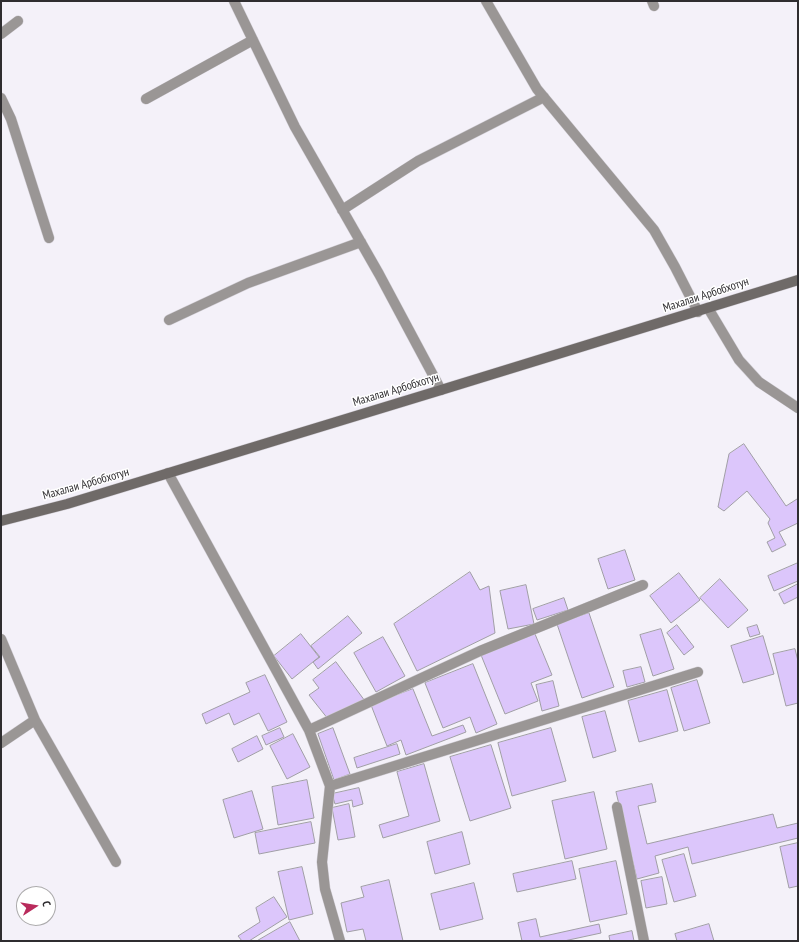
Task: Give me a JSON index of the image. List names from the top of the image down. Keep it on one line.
{"streets":{"street":["Махалаи Арбобхотун"]},"north":"right"}
